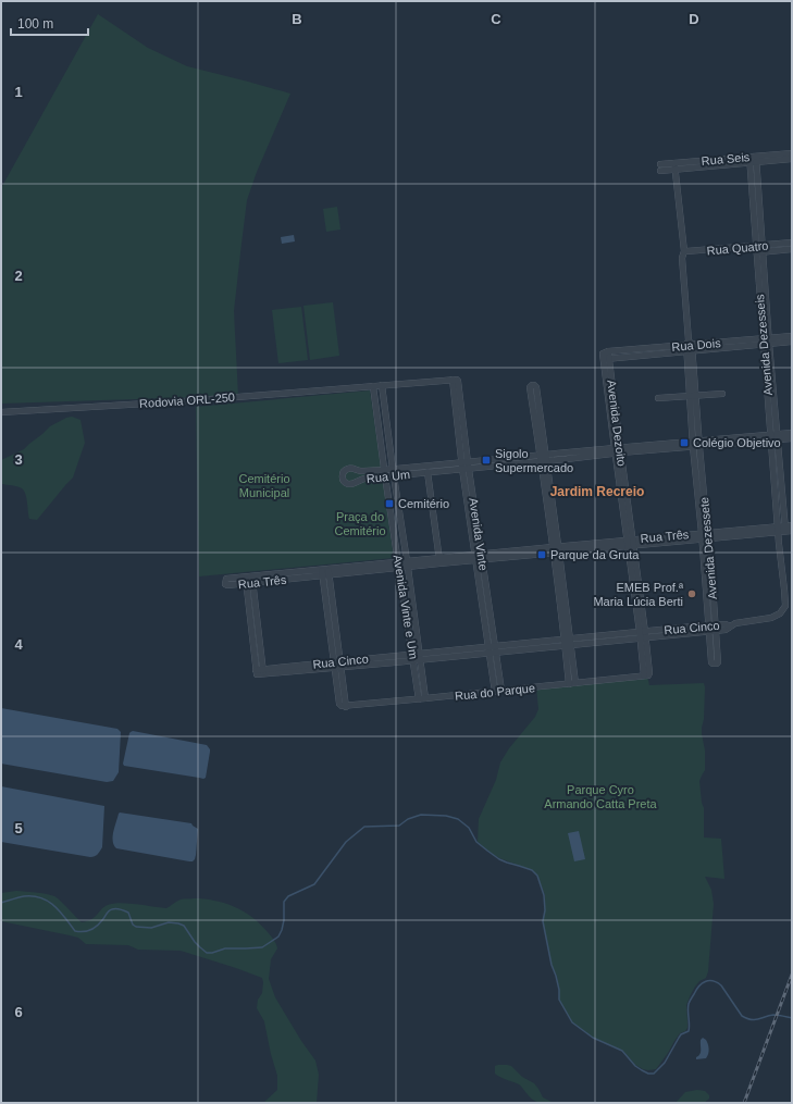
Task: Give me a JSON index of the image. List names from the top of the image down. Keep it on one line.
{"streets":{"street":["Rua Seis","Rua Quatro","Rua Dois","Avenida Dezesseis","Rodovia ORL-250","Avenida Dezoito","Rua Um","Avenida Vinte","Rua Três","Avenida Dezessete","Avenida Vinte e Um","Rua Cinco","Rua do Parque"]},"crossings":[["Rua Seis","Avenida Dezesseis"],["Rua Seis","Avenida Dezessete"],["Rua Quatro","Avenida Dezesseis"],["Rua Quatro","Avenida Dezessete"],["Rua Dois","Avenida Dezesseis"],["Rua Dois","Avenida Dezoito"],["Rua Dois","Avenida Dezessete"],["Avenida Dezesseis","Rua Um"],["Avenida Dezesseis","Rua Três"],["Avenida Dezesseis","Rua Cinco"],["Rodovia ORL-250","Avenida Vinte e Um"],["Avenida Dezoito","Rua Um"],["Avenida Dezoito","Rua Três"],["Avenida Dezoito","Rua Cinco"],["Avenida Dezoito","Rua do Parque"],["Rua Um","Avenida Vinte"],["Rua Um","Avenida Dezessete"],["Rua Um","Avenida Vinte e Um"],["Avenida Vinte","Rua Três"],["Avenida Vinte","Avenida Vinte e Um"],["Avenida Vinte","Rua Cinco"],["Avenida Vinte","Rua do Parque"],["Rua Três","Avenida Dezessete"],["Rua Três","Avenida Vinte e Um"],["Rua Três","Rua Cinco"],["Avenida Dezessete","Rua Cinco"],["Avenida Vinte e Um","Rua Cinco"],["Avenida Vinte e Um","Rua do Parque"],["Rua Cinco","Rua do Parque"]],"districts":["Jardim Recreio"],"parks":["Cemitério Municipal","Praça do Cemitério","Parque Cyro Armando Catta Preta"],"places":{"transit":["Colégio Objetivo","Sigolo Supermercado","Cemitério","Parque da Gruta"],"other":["EMEB Prof.ª Maria Lúcia Berti"]},"scale_bar":"100 m","grid":{"columns":["B","C","D"],"rows":["1","2","3","4","5","6"]}}
